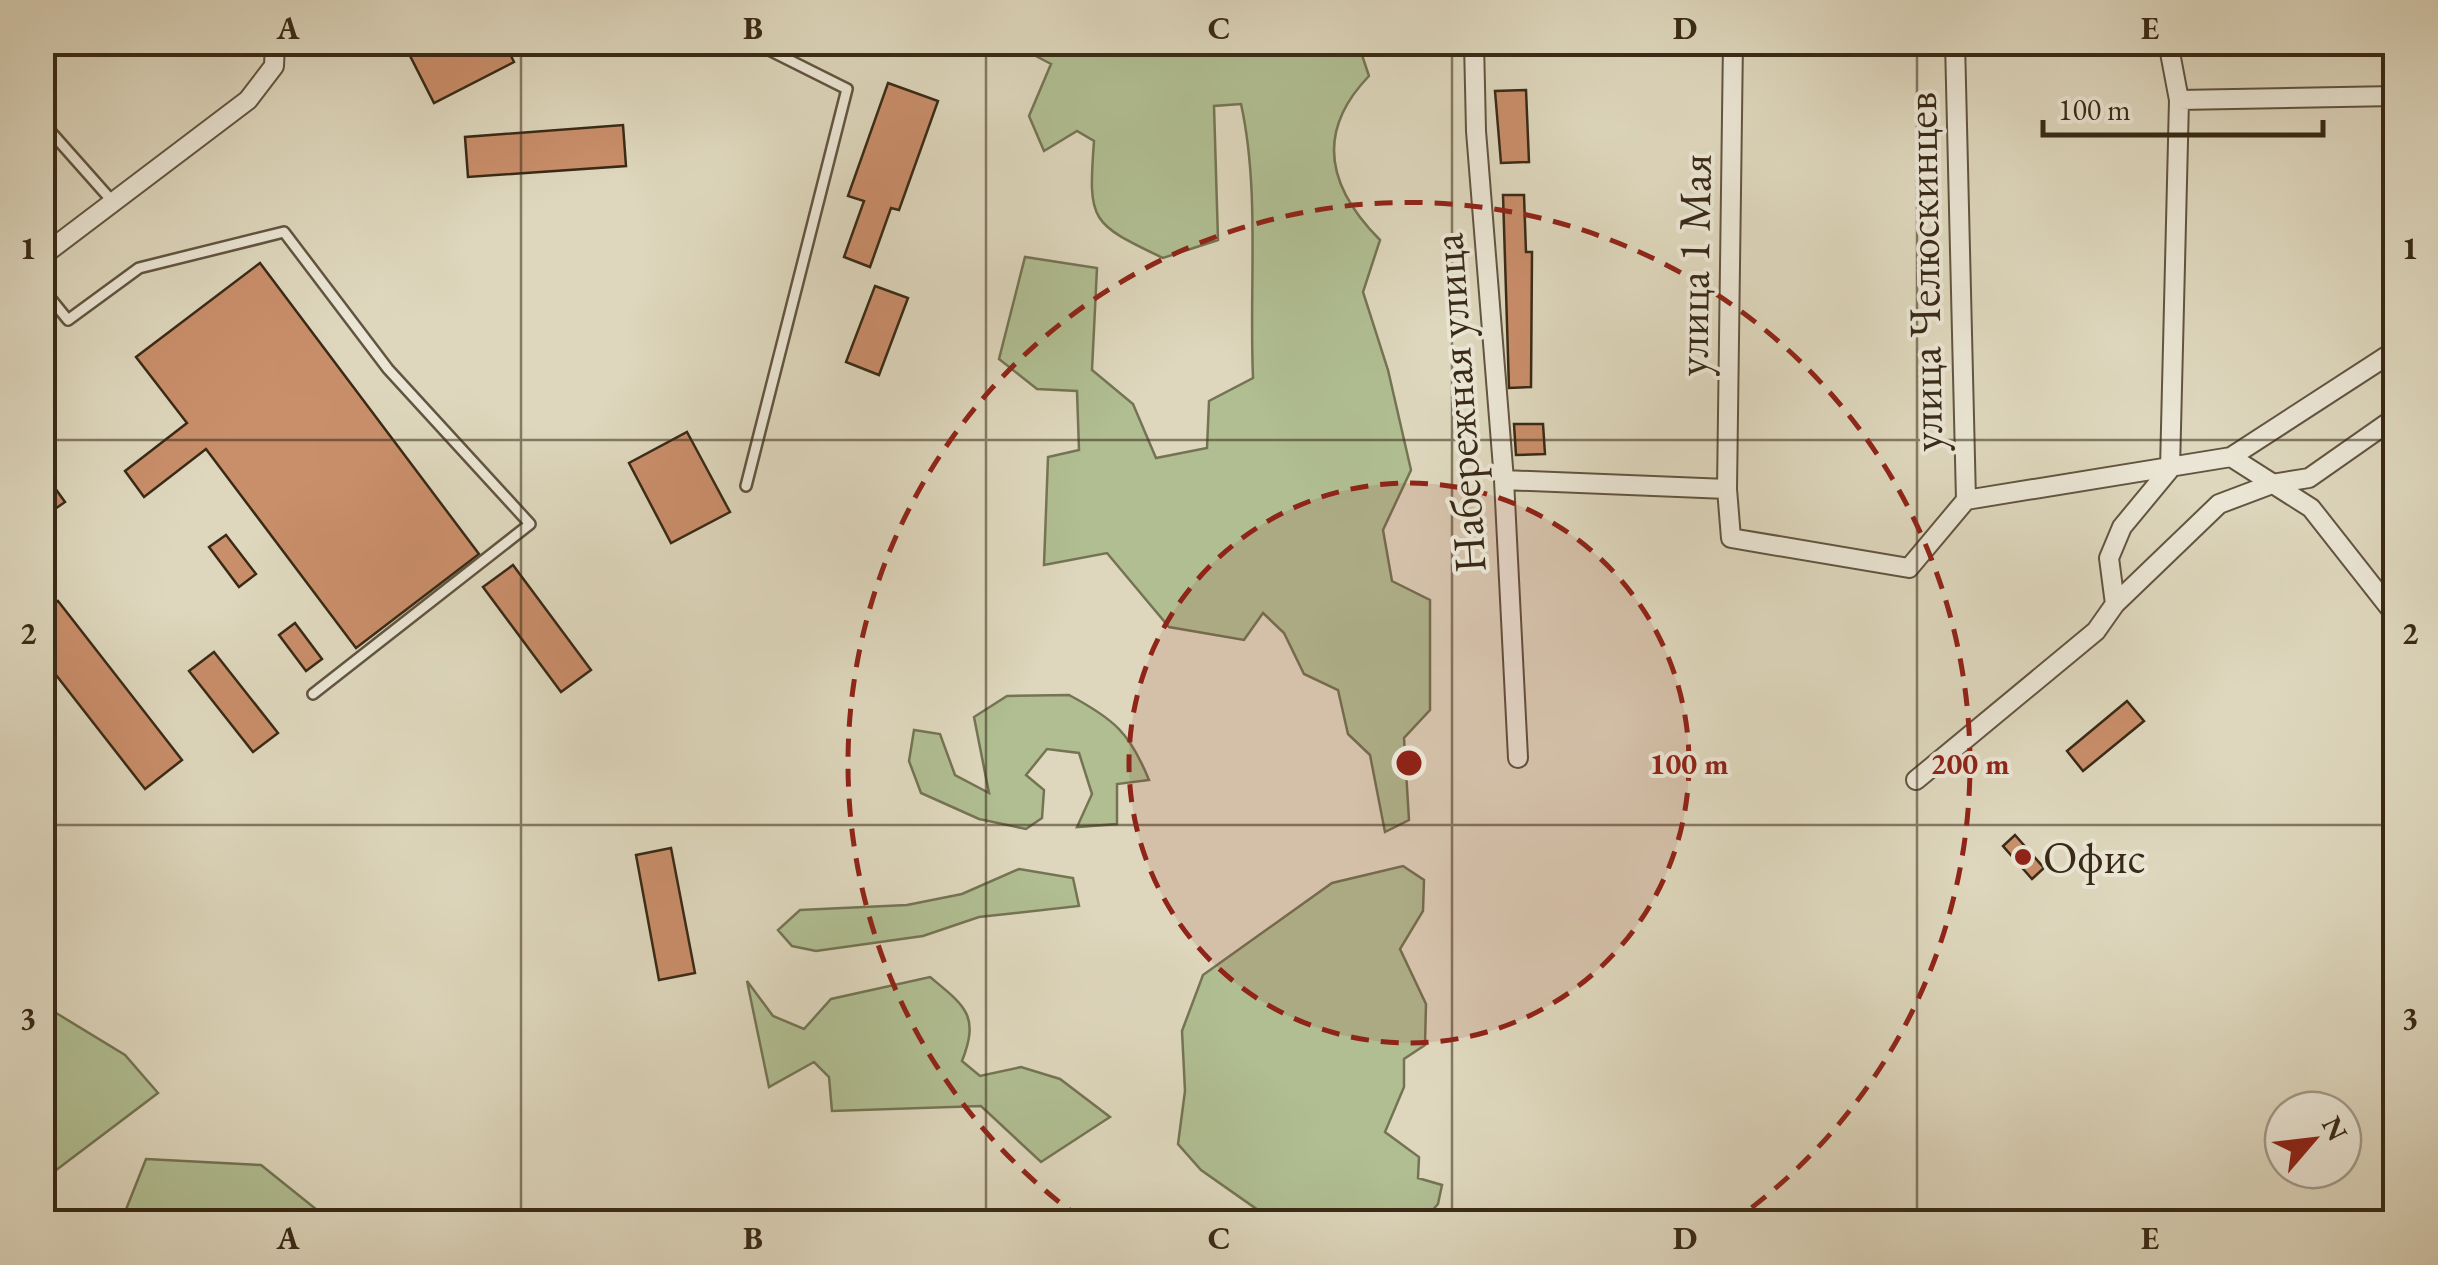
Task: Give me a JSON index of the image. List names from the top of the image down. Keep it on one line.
{"streets":{"street":["улица 1 Мая","улица Челюскинцев","Набережная улица"]},"crossings":[["улица 1 Мая","улица Челюскинцев"]],"places":["Офис"],"scale_bar":"100 m","north":"top right","grid":{"columns":["A","B","C","D","E"],"rows":["1","2","3"]},"rings":["100 m","200 m"]}
